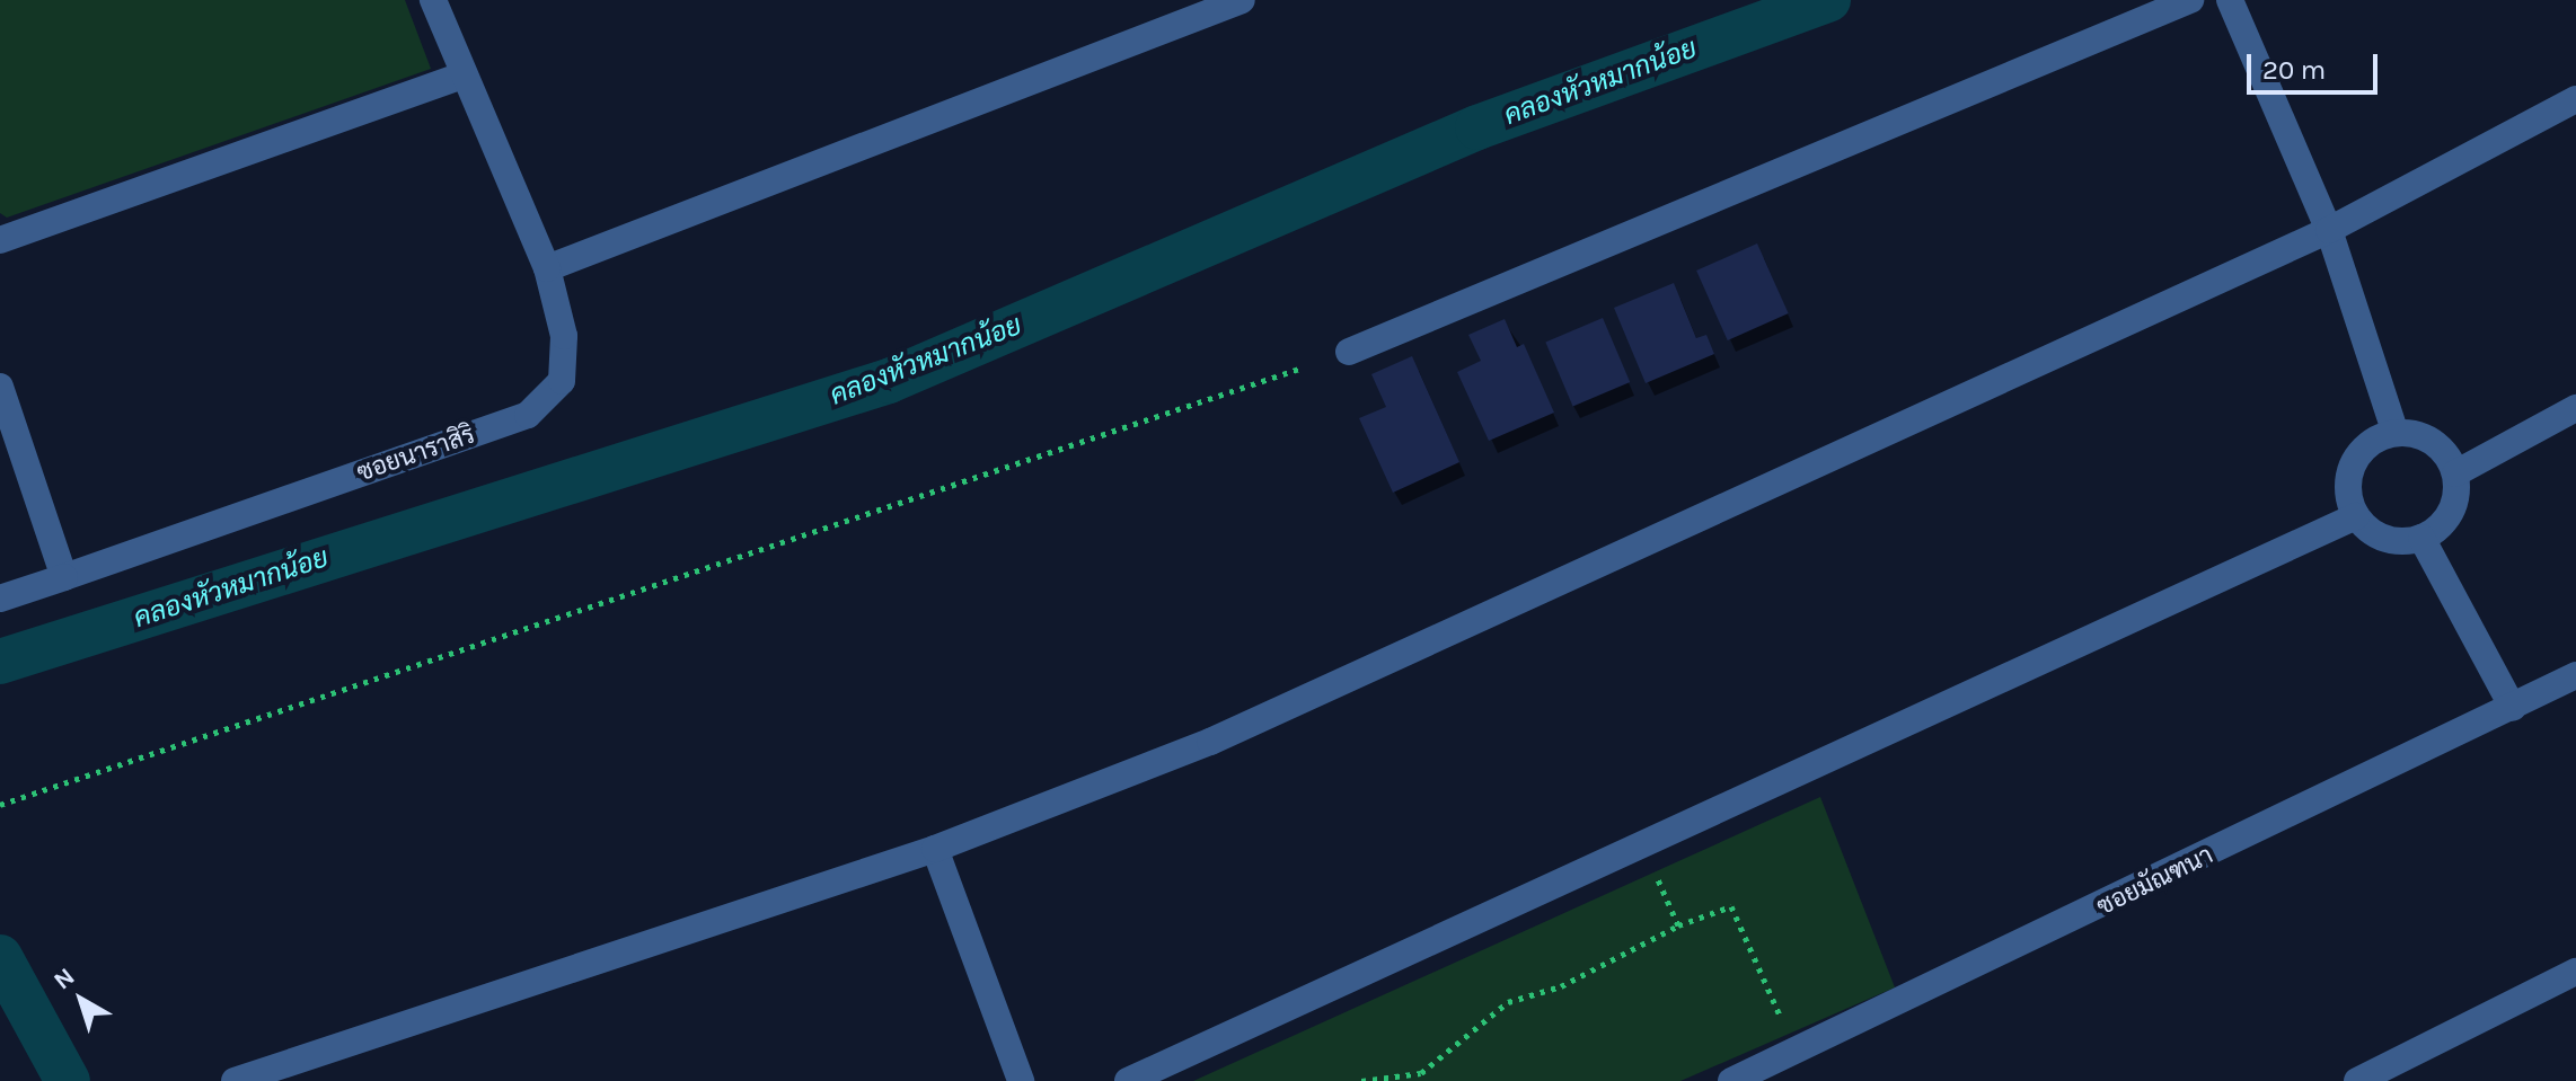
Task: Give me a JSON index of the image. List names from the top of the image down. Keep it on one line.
{"streets":{"street":["ซอยนาราสิริ","ซอยมัณฑนา"]},"water":["คลองหัวหมากน้อย"],"scale_bar":"20 m","north":"top left"}
